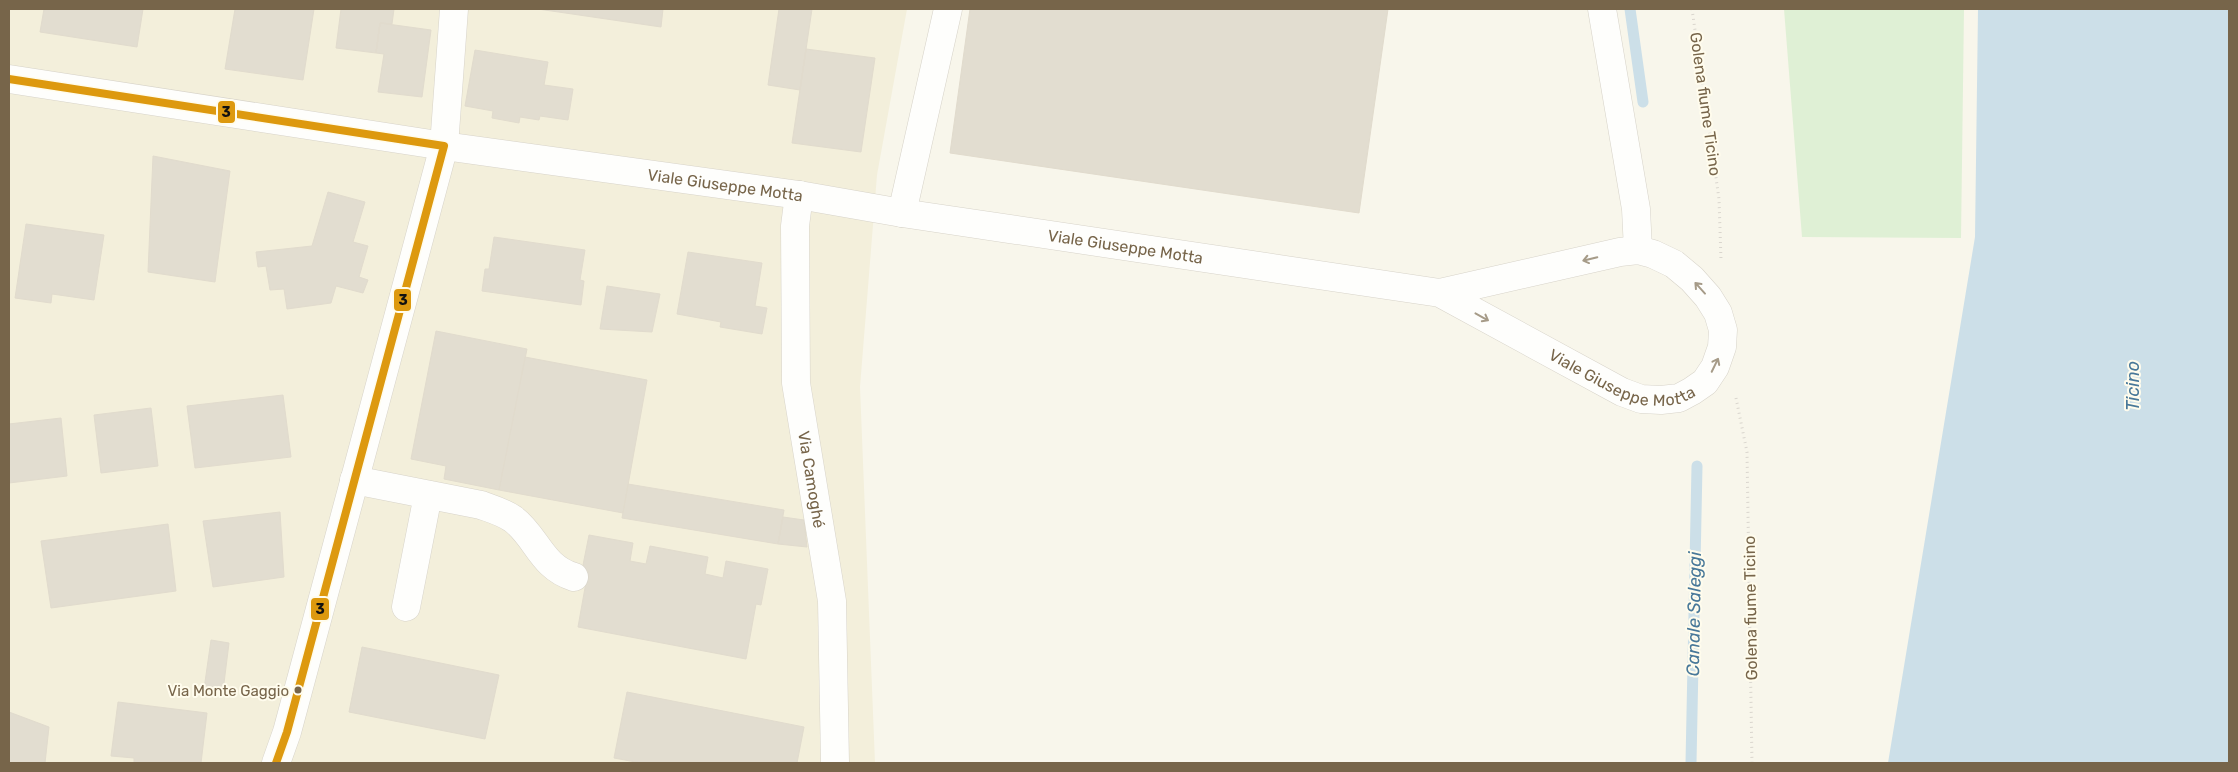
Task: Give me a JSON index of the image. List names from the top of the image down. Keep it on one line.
{"streets":{"street":["Viale Giuseppe Motta","Via Camoghé"],"path":["Golena fiume Ticino"]},"crossings":[["Viale Giuseppe Motta","Via Camoghé"]],"water":["Ticino","Canale Saleggi"],"places":["Via Monte Gaggio"],"lines":["transit line 3"]}
